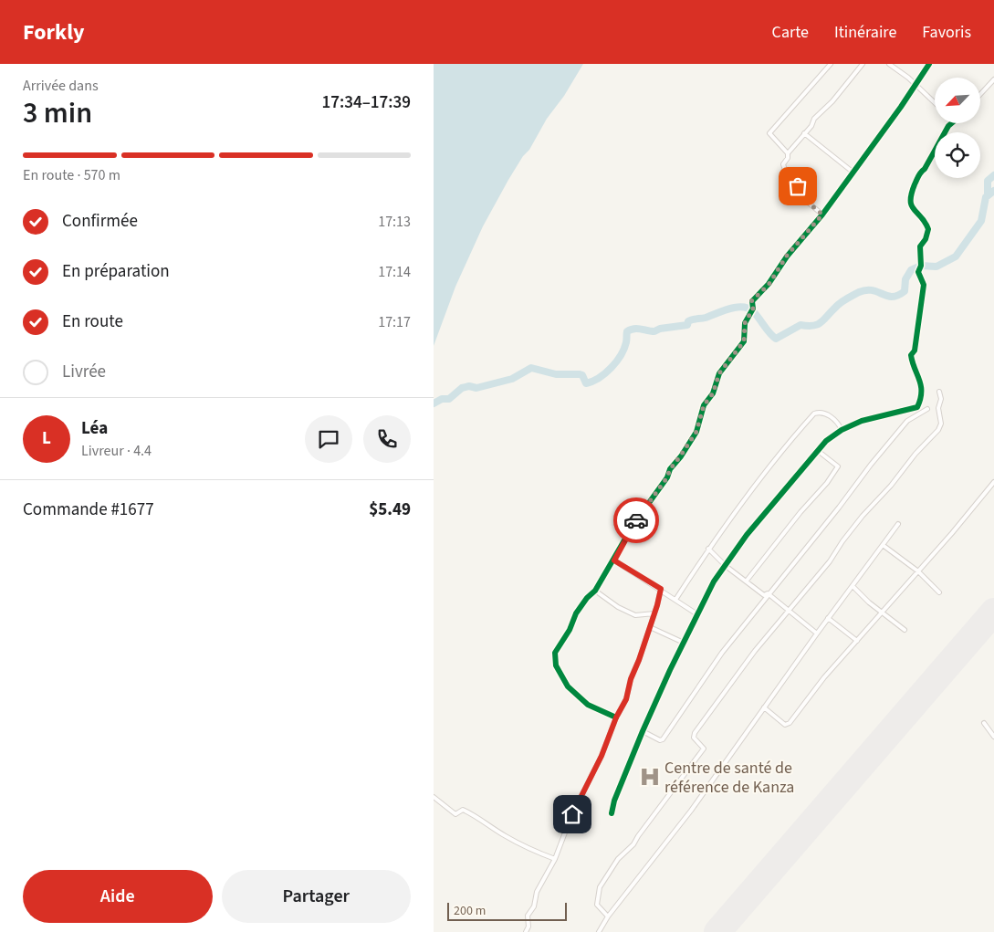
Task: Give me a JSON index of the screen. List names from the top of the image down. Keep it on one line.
{"places":{"hospital":["Centre de santé de référence de Kanza"]},"scale_bar":"200 m","north":"bottom left","page":{"header":"Forkly","nav":["Carte","Itinéraire","Favoris"],"heading":["3 min","Arrivée dans","17:34–17:39"],"panel":["Léa","Livreur · 4.4","Commande #1677","$5.49"],"bar":"En route · 570 m","list":[["Confirmée","17:13"],["En préparation","17:14"],["En route","17:17"],"Livrée"],"round":"L","buttons":["Aide","Partager"],"scale":"200 m"}}
